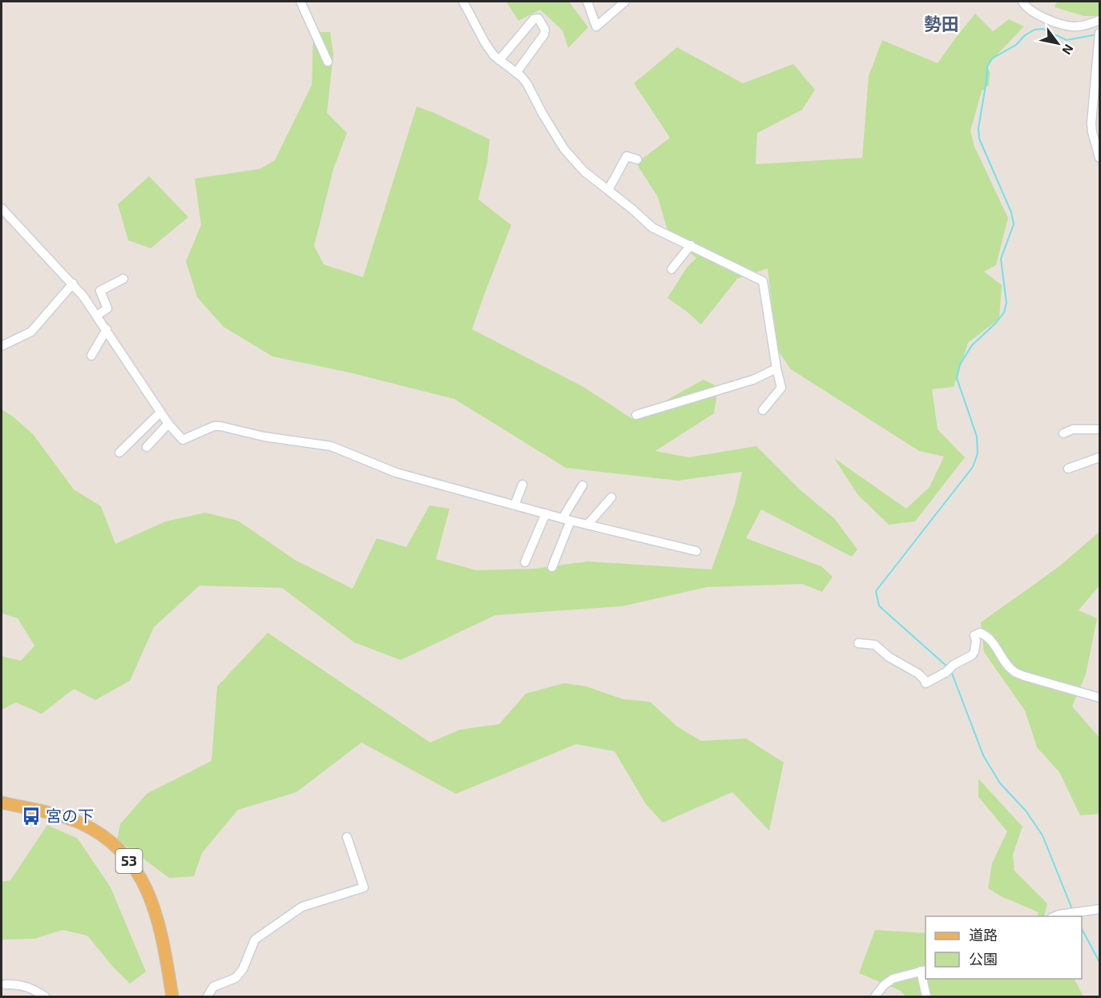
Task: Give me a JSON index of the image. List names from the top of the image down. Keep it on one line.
{"streets":{"main road":["53"]},"districts":["勢田"],"places":{"bus stop":["宮の下"]},"legend":["道路","公園"],"north":"bottom right"}
